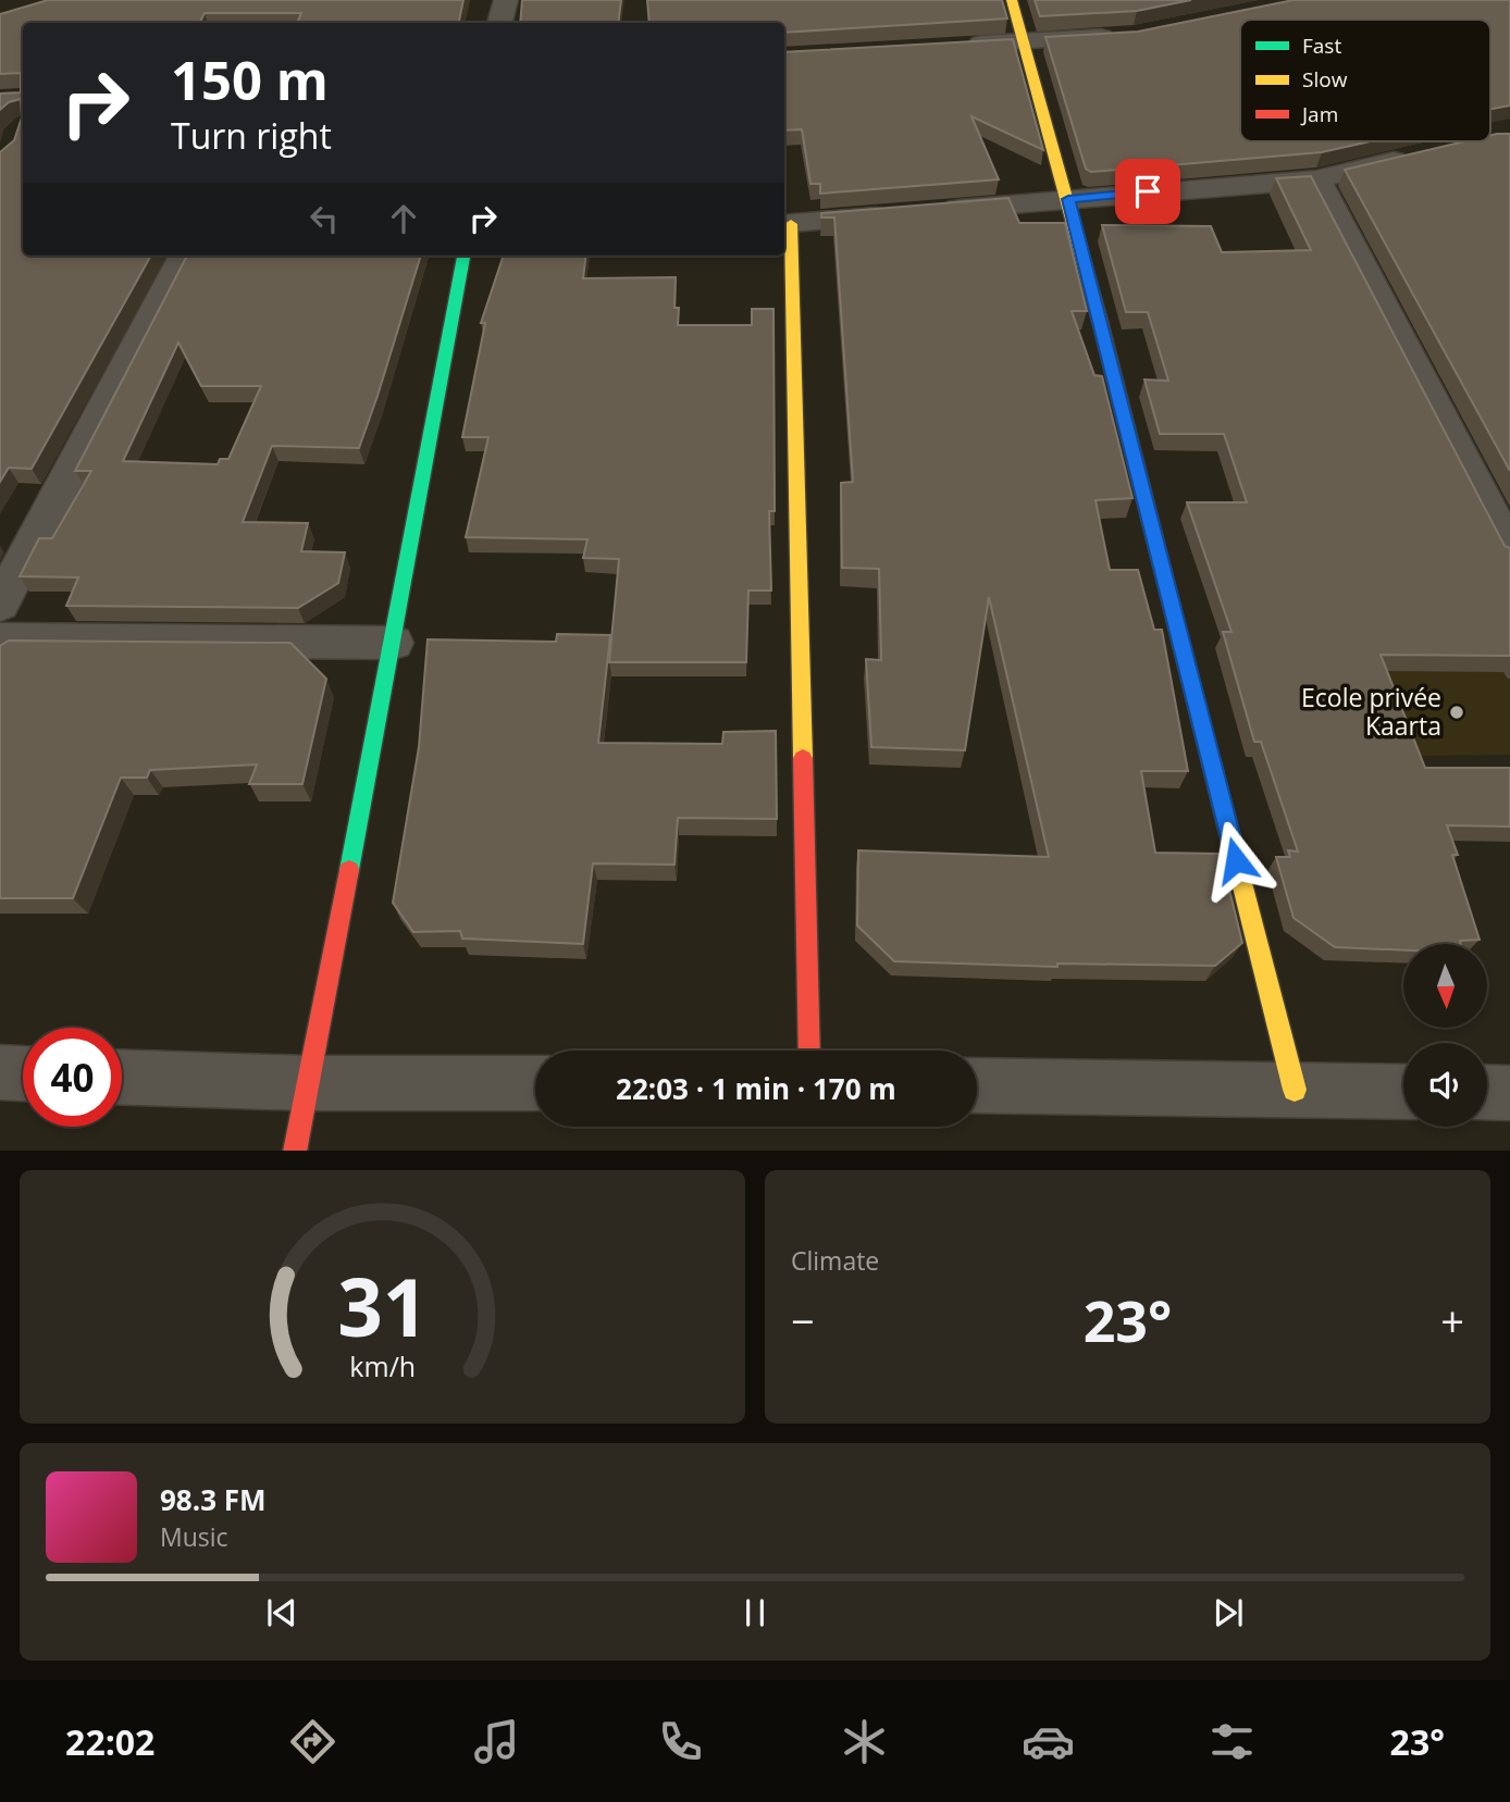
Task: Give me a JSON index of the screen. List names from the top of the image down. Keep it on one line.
{"places":["Ecole privée Kaarta"],"legend":["Fast","Slow","Jam"],"north":"bottom","page":{"turn":["150 m","Turn right"],"limit":"40","trip":"22:03 · 1 min · 170 m","tile":"Climate","heat":["−","23°","+"],"song":["98.3 FM","Music"],"tabs":["22:02","23°"],"gauge":["31","km/h"]}}
